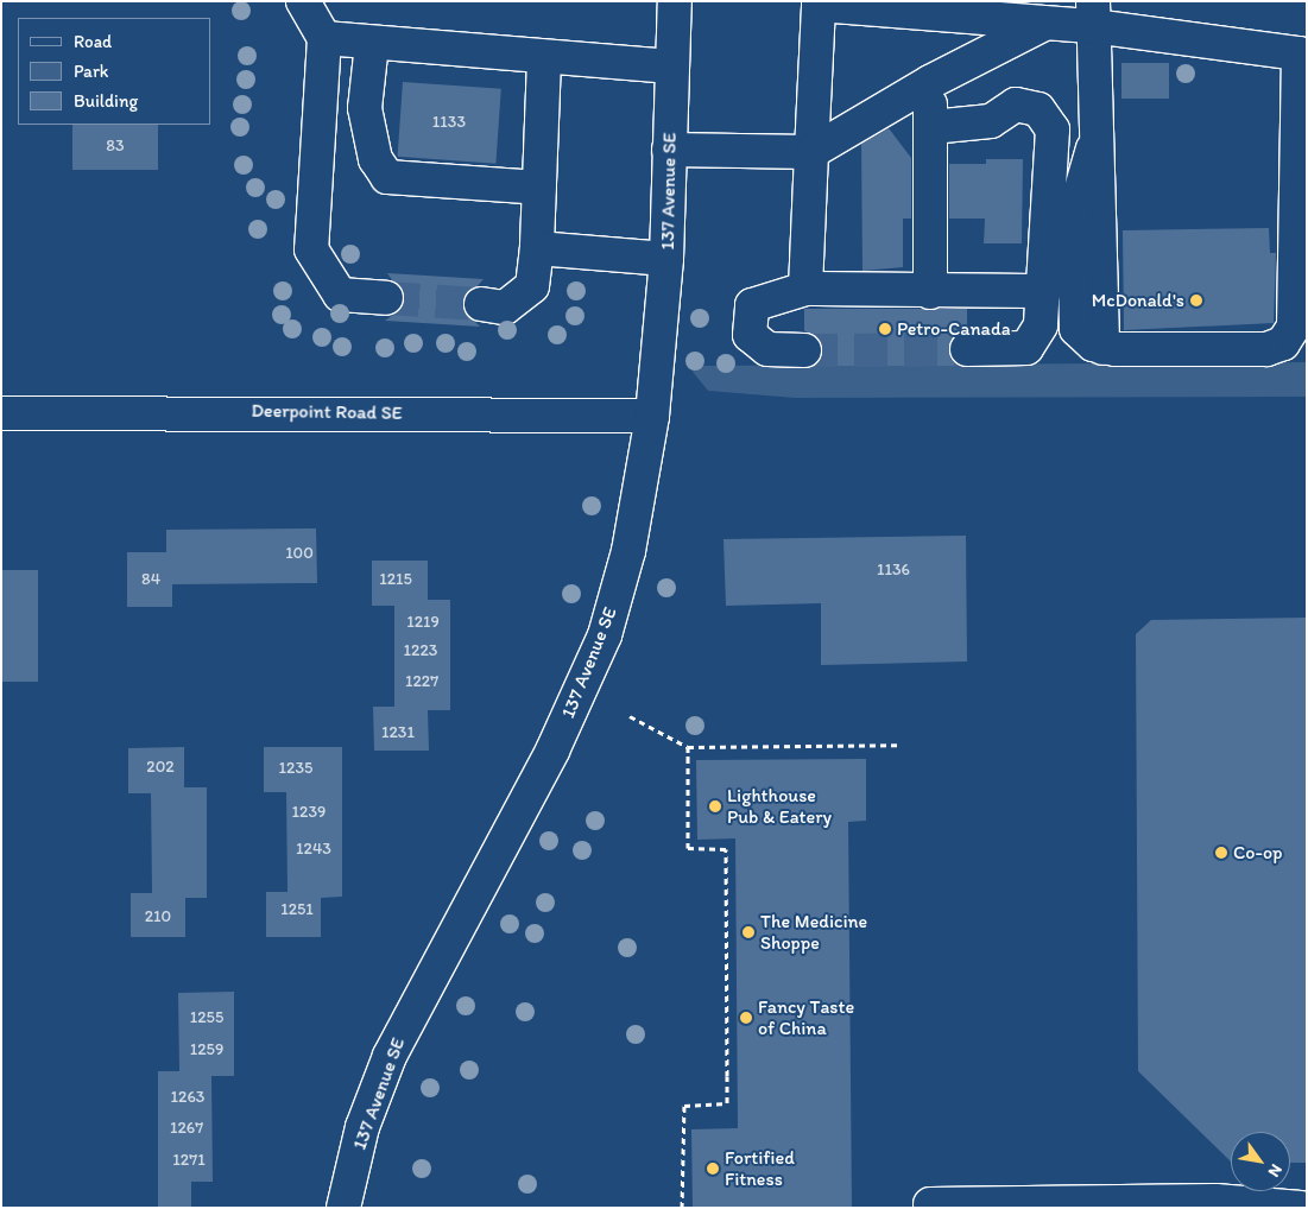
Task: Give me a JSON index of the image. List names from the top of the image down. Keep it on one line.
{"streets":{"street":["137 Avenue SE","Deerpoint Road SE"]},"crossings":[["137 Avenue SE","Deerpoint Road SE"]],"places":["McDonald's","Petro-Canada","Lighthouse Pub & Eatery","Co-op","The Medicine Shoppe","Fancy Taste of China","Fortified Fitness"],"house_numbers":["1133","83","100","1136","84","1215","1219","1223","1227","1231","202","1235","1239","1243","1251","210","1255","1259","1263","1267","1271"],"legend":["Road","Park","Building"],"north":"bottom right"}
